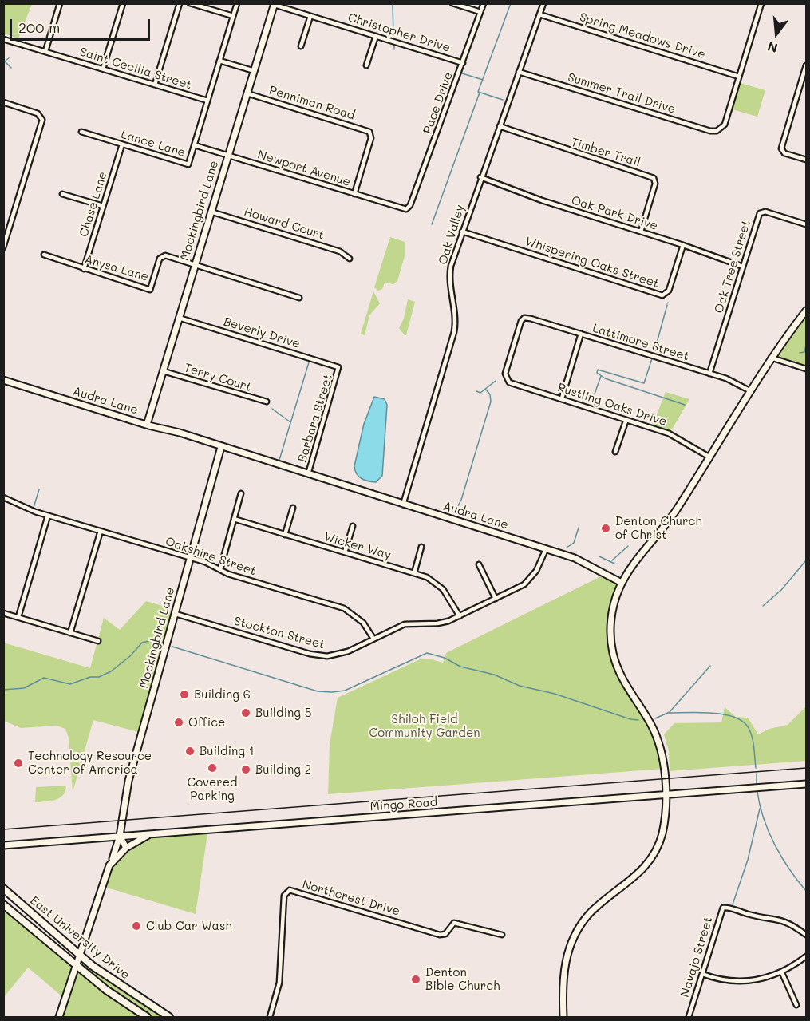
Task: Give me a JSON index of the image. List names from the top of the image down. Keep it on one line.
{"streets":{"main road":["East University Drive"],"street":["Christopher Drive","Spring Meadows Drive","Saint Cecilia Street","Summer Trail Drive","Penniman Road","Pace Drive","Lance Lane","Timber Trail","Newport Avenue","Chase Lane","Mockingbird Lane","Oak Park Drive","Howard Court","Oak Valley","Whispering Oaks Street","Oak Tree Street","Anysa Lane","Beverly Drive","Lattimore Street","Terry Court","Audra Lane","Rustling Oaks Drive","Barbara Street","Wicker Way","Oakshire Street","Stockton Street","Mingo Road","Northcrest Drive","Navajo Street"]},"crossings":[["Christopher Drive","Pace Drive"],["Christopher Drive","Mockingbird Lane"],["Spring Meadows Drive","Summer Trail Drive"],["Spring Meadows Drive","Oak Valley"],["Saint Cecilia Street","Lance Lane"],["Summer Trail Drive","Oak Valley"],["Penniman Road","Newport Avenue"],["Penniman Road","Mockingbird Lane"],["Pace Drive","Newport Avenue"],["Lance Lane","Newport Avenue"],["Lance Lane","Chase Lane"],["Timber Trail","Oak Park Drive"],["Timber Trail","Oak Valley"],["Newport Avenue","Mockingbird Lane"],["Chase Lane","Anysa Lane"],["Mockingbird Lane","Howard Court"],["Mockingbird Lane","Anysa Lane"],["Mockingbird Lane","Beverly Drive"],["Mockingbird Lane","Terry Court"],["Mockingbird Lane","Audra Lane"],["Mockingbird Lane","Oakshire Street"],["Mockingbird Lane","Stockton Street"],["Mockingbird Lane","Mingo Road"],["Mockingbird Lane","East University Drive"],["Oak Park Drive","Oak Valley"],["Oak Park Drive","Whispering Oaks Street"],["Oak Park Drive","Oak Tree Street"],["Oak Valley","Whispering Oaks Street"],["Oak Valley","Audra Lane"],["Oak Tree Street","Lattimore Street"],["Beverly Drive","Barbara Street"],["Lattimore Street","Rustling Oaks Drive"],["Audra Lane","Barbara Street"],["Audra Lane","Stockton Street"],["Wicker Way","Stockton Street"],["Oakshire Street","Stockton Street"]],"parks":["Shiloh Field Community Garden"],"places":["Denton Church of Christ","Building 6","Building 5","Office","Building 1","Technology Resource Center of America","Covered Parking","Building 2","Club Car Wash","Denton Bible Church"],"scale_bar":"200 m","north":"bottom"}
